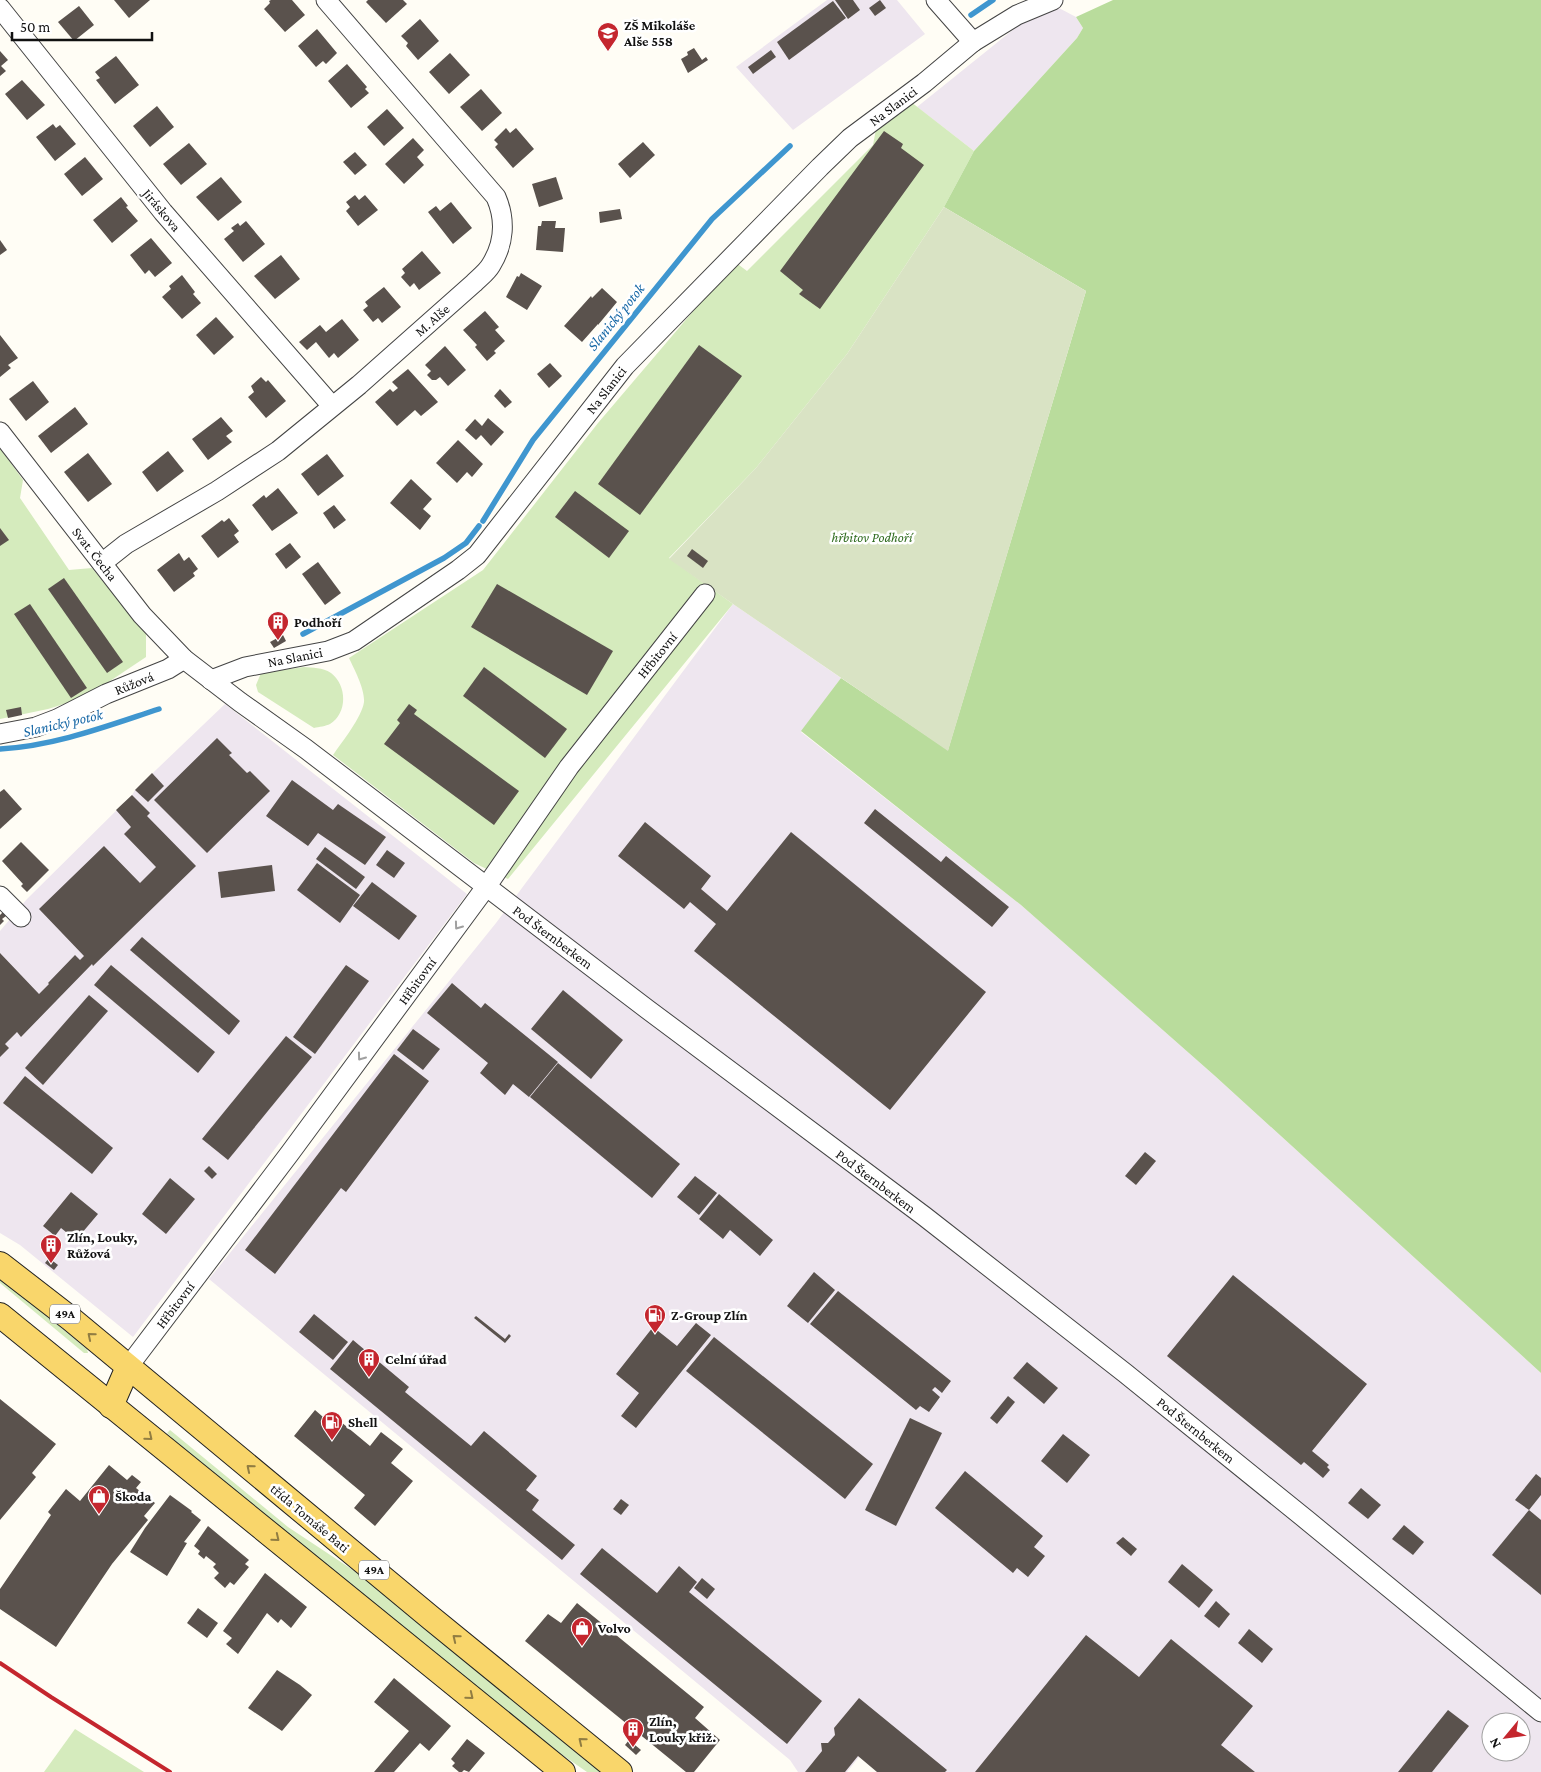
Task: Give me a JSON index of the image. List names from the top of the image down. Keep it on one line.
{"streets":{"main road":["49A","třída Tomáše Bati"],"street":["Na Slanici","Jiráskova","M. Alše","Svat. Čecha","Hřbitovní","Růžová","Pod Šternberkem"]},"crossings":[["Na Slanici","Pod Šternberkem"],["Jiráskova","M. Alše"],["M. Alše","Svat. Čecha"],["Svat. Čecha","Růžová"],["Svat. Čecha","Pod Šternberkem"],["Hřbitovní","Pod Šternberkem"],["Hřbitovní","třída Tomáše Bati"],["Růžová","Pod Šternberkem"]],"one_way":["Hřbitovní"],"water":["Slanický potok"],"parks":["hřbitov Podhoří"],"places":{"school or university":["ZŠ Mikoláše Alše 558"],"building":["Podhoří","Zlín, Louky, Růžová","Celní úřad","Zlín, Louky křiž."],"fuel station":["Z-Group Zlín","Shell"],"shop":["Škoda","Volvo"]},"scale_bar":"50 m","north":"bottom left"}
